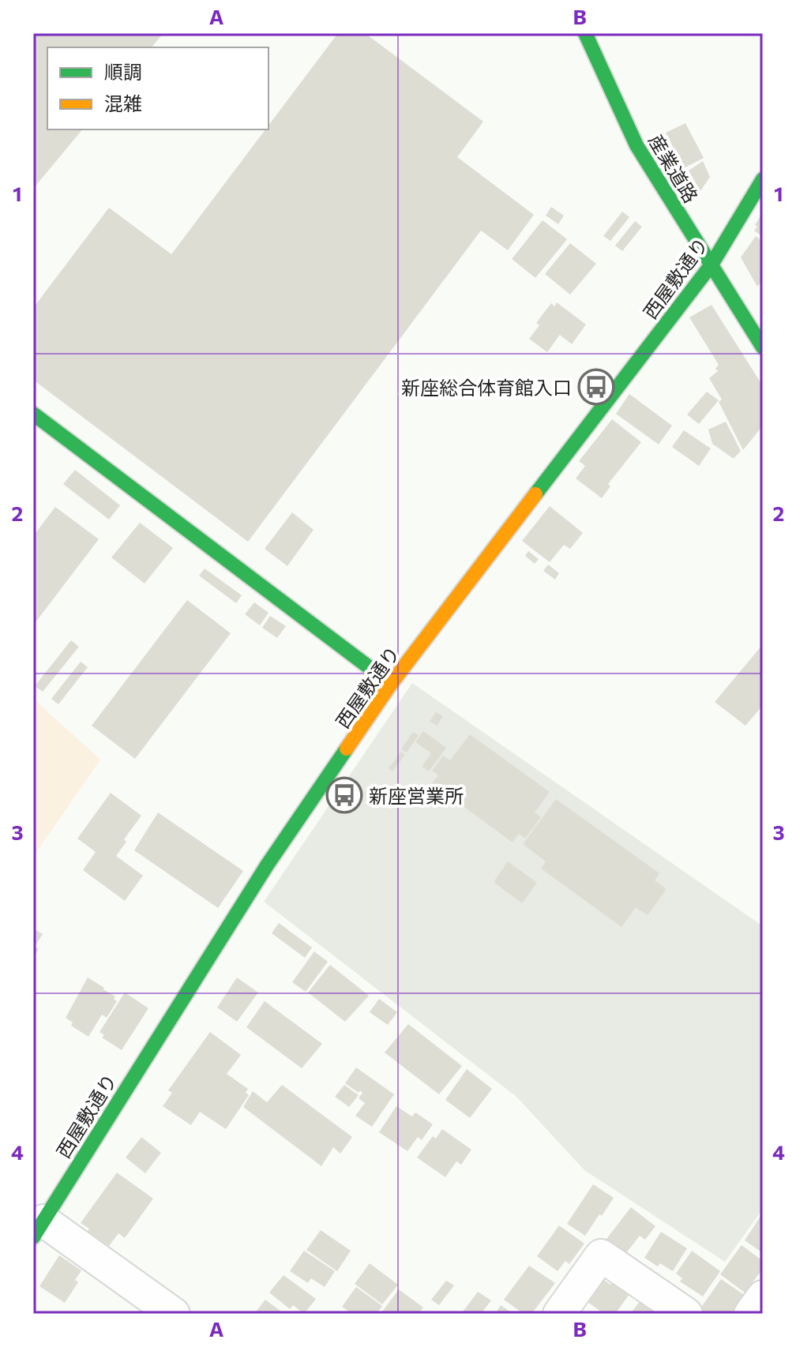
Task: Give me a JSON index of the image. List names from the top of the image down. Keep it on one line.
{"streets":{"street":["産業道路","西屋敷通り"]},"crossings":[["産業道路","西屋敷通り"]],"places":{"bus stop":["新座総合体育館入口","新座営業所"]},"legend":["順調","混雑"],"grid":{"columns":["A","B"],"rows":["1","2","3","4"]}}
